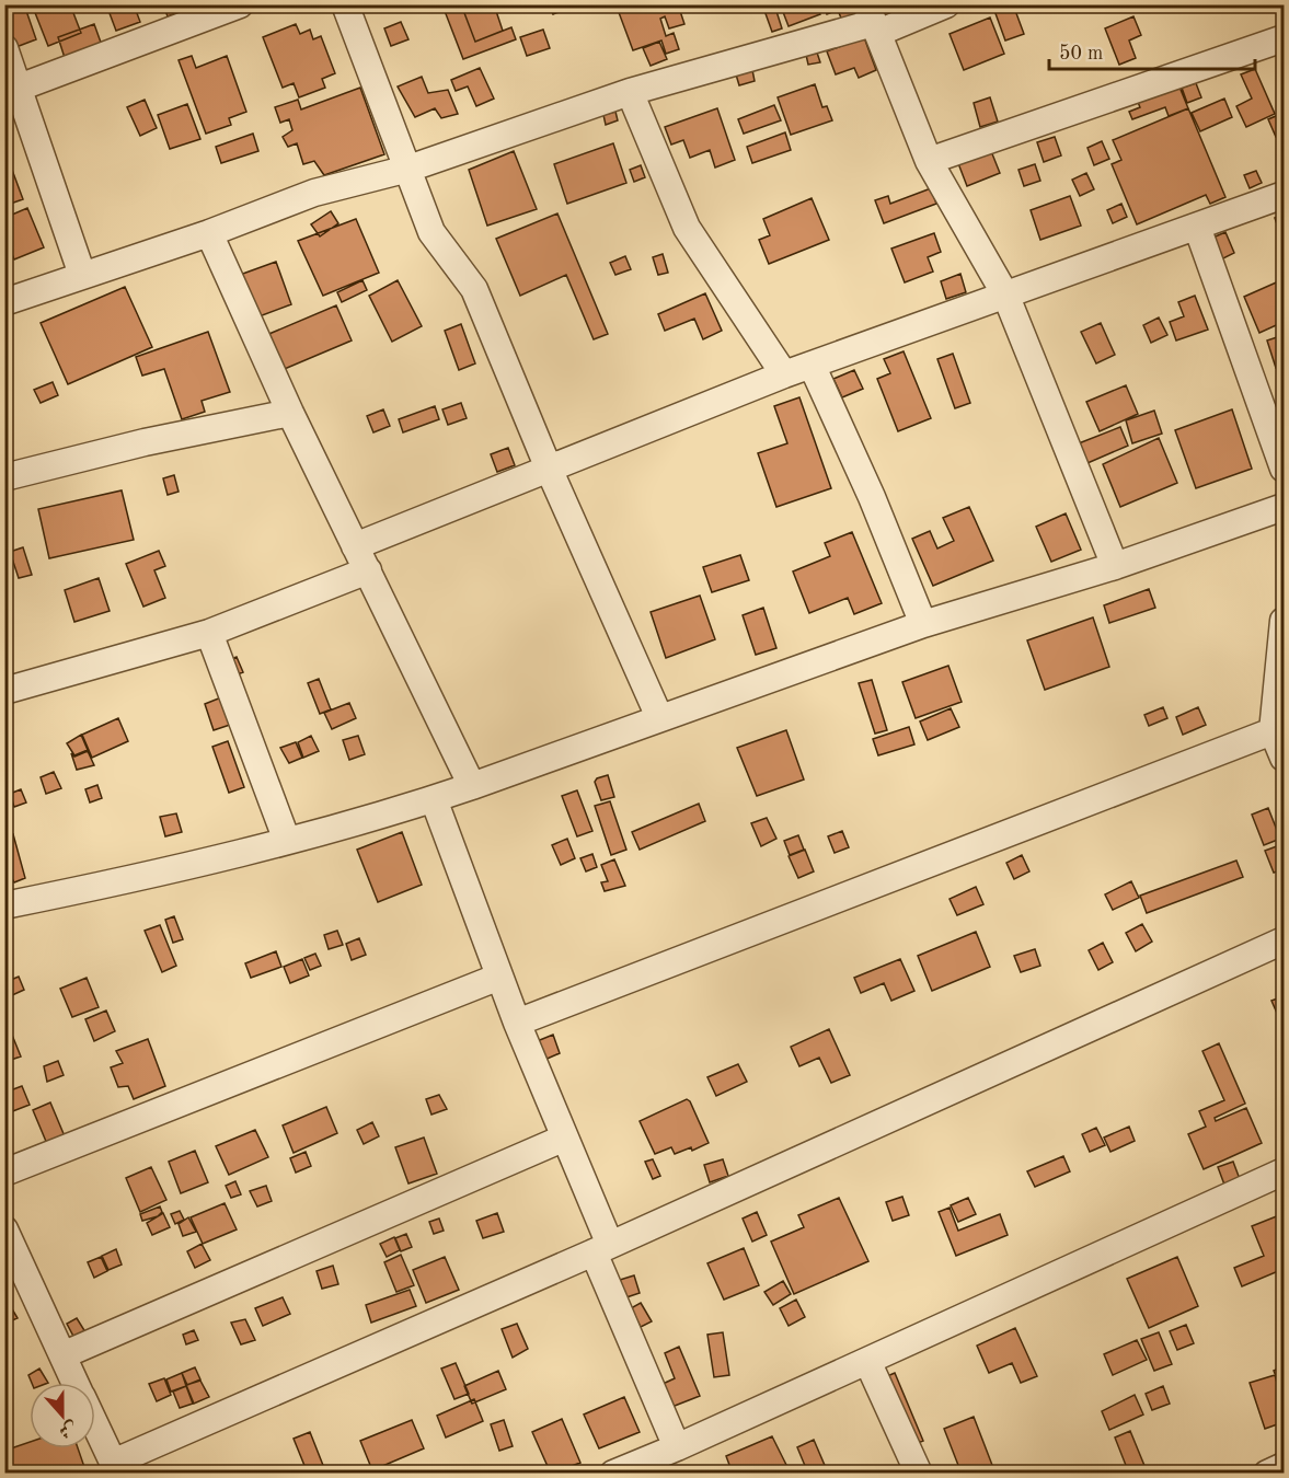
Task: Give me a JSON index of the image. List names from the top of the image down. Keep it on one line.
{"scale_bar":"50 m","north":"bottom"}
